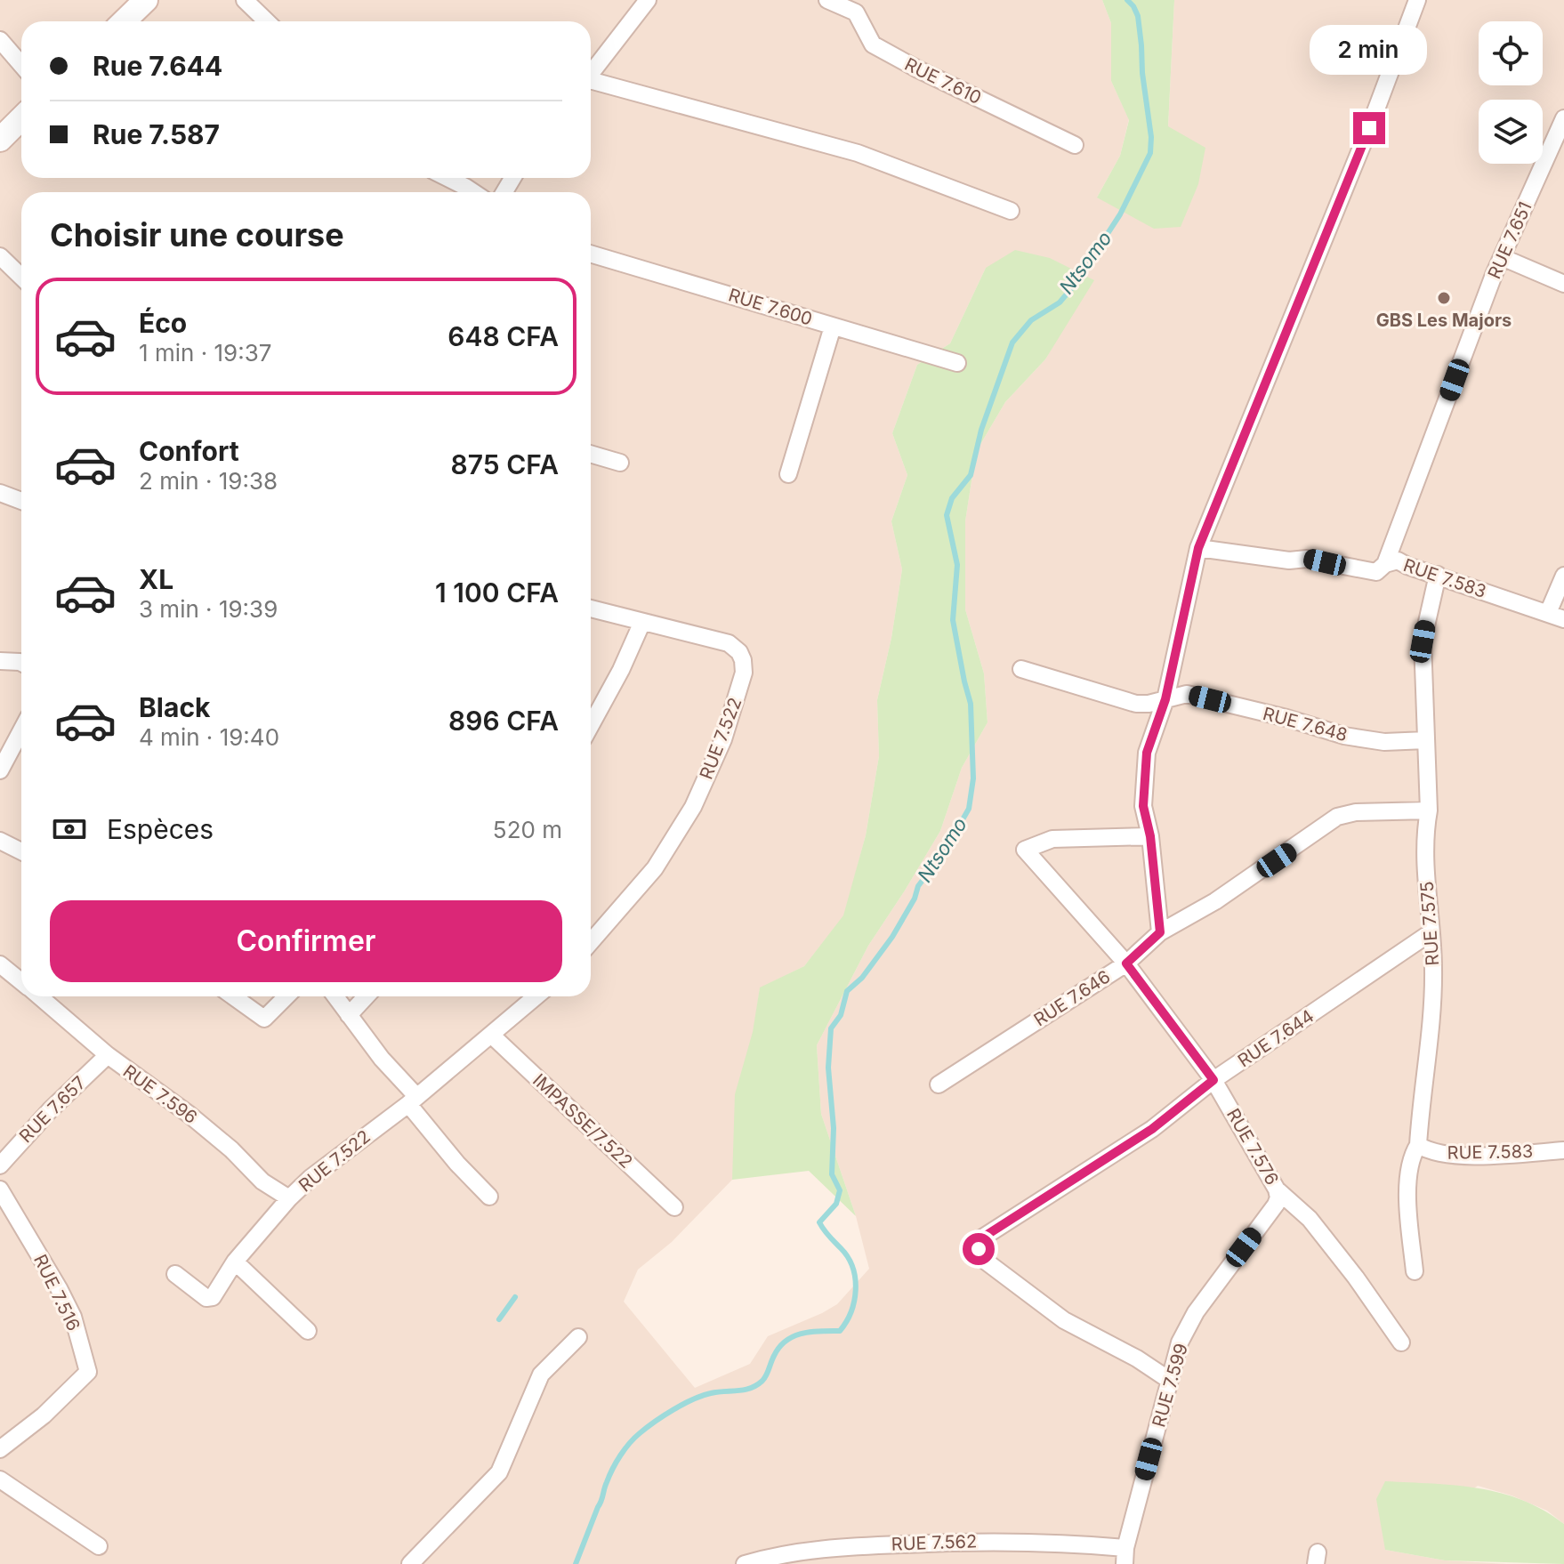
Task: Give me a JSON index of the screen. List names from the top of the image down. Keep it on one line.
{"streets":{"street":["RUE 7.610","RUE 7.651","RUE 7.600","RUE 7.583","RUE 7.648","RUE 7.522","RUE 7.575","RUE 7.646","RUE 7.644","RUE 7.596","RUE 7.657","IMPASSE/7.522","RUE 7.576","RUE 7.516","RUE 7.599","RUE 7.562"]},"crossings":[["RUE 7.651","RUE 7.583"],["RUE 7.583","RUE 7.575"],["RUE 7.648","RUE 7.575"],["RUE 7.522","RUE 7.596"],["RUE 7.522","IMPASSE/7.522"],["RUE 7.575","RUE 7.646"],["RUE 7.575","RUE 7.644"],["RUE 7.646","RUE 7.576"],["RUE 7.644","RUE 7.576"],["RUE 7.644","RUE 7.599"],["RUE 7.596","RUE 7.657"],["RUE 7.576","RUE 7.599"],["RUE 7.599","RUE 7.562"]],"water":["Ntsomo"],"places":["GBS Les Majors"],"page":{"banner":["Rue 7.644","Rue 7.587"],"bubble":"2 min","heading":"Choisir une course","list":[{"name":"Éco","note":"1 min · 19:37","value":"648 CFA"},{"name":"Confort","note":"2 min · 19:38","value":"875 CFA"},{"name":"XL","note":"3 min · 19:39","value":"1 100 CFA"},{"name":"Black","note":"4 min · 19:40","value":"896 CFA"}],"pay":["Espèces","520 m"],"buttons":"Confirmer"}}
